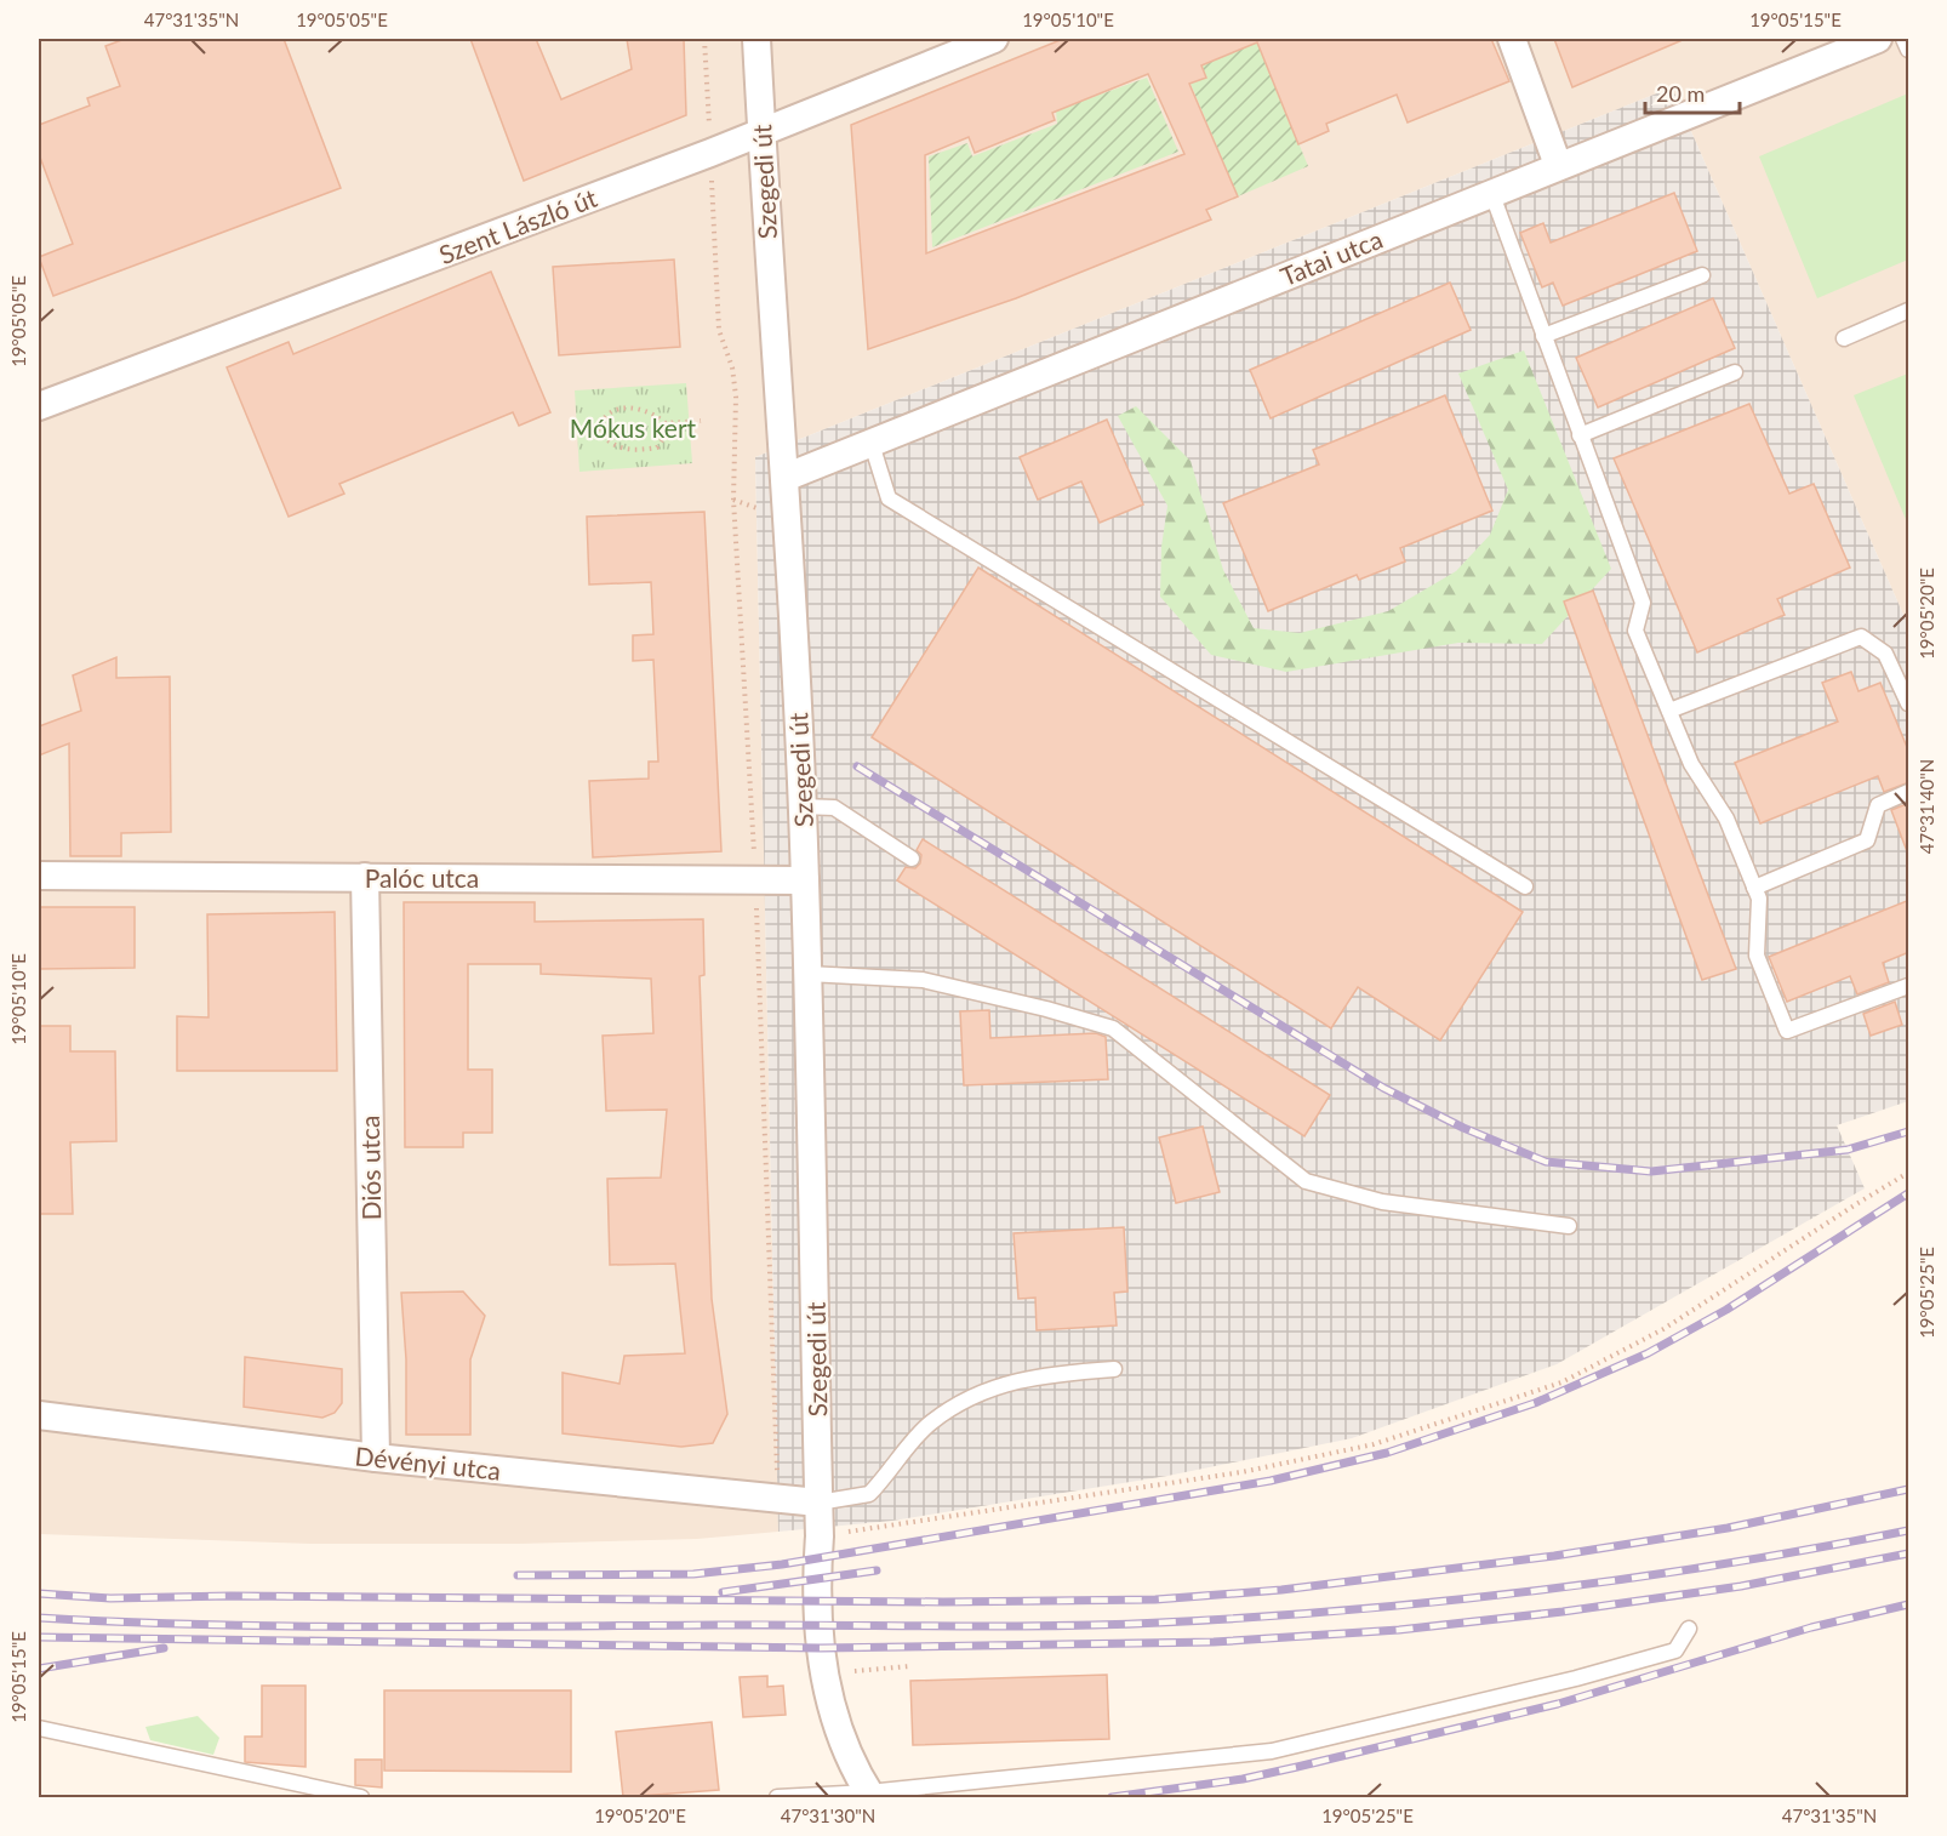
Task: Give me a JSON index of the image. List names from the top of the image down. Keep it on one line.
{"streets":{"street":["Szegedi út","Szent László út","Tatai utca","Palóc utca","Diós utca","Dévényi utca"]},"crossings":[["Szegedi út","Szent László út"],["Szegedi út","Tatai utca"],["Szegedi út","Palóc utca"],["Szegedi út","Dévényi utca"],["Palóc utca","Diós utca"],["Diós utca","Dévényi utca"]],"parks":["Mókus kert"],"scale_bar":"20 m","coordinates":["47°31'35\"N","19°05'05\"E","19°05'10\"E","19°05'15\"E","19°05'20\"E","47°31'40\"N","19°05'25\"E","47°31'30\"N"]}
